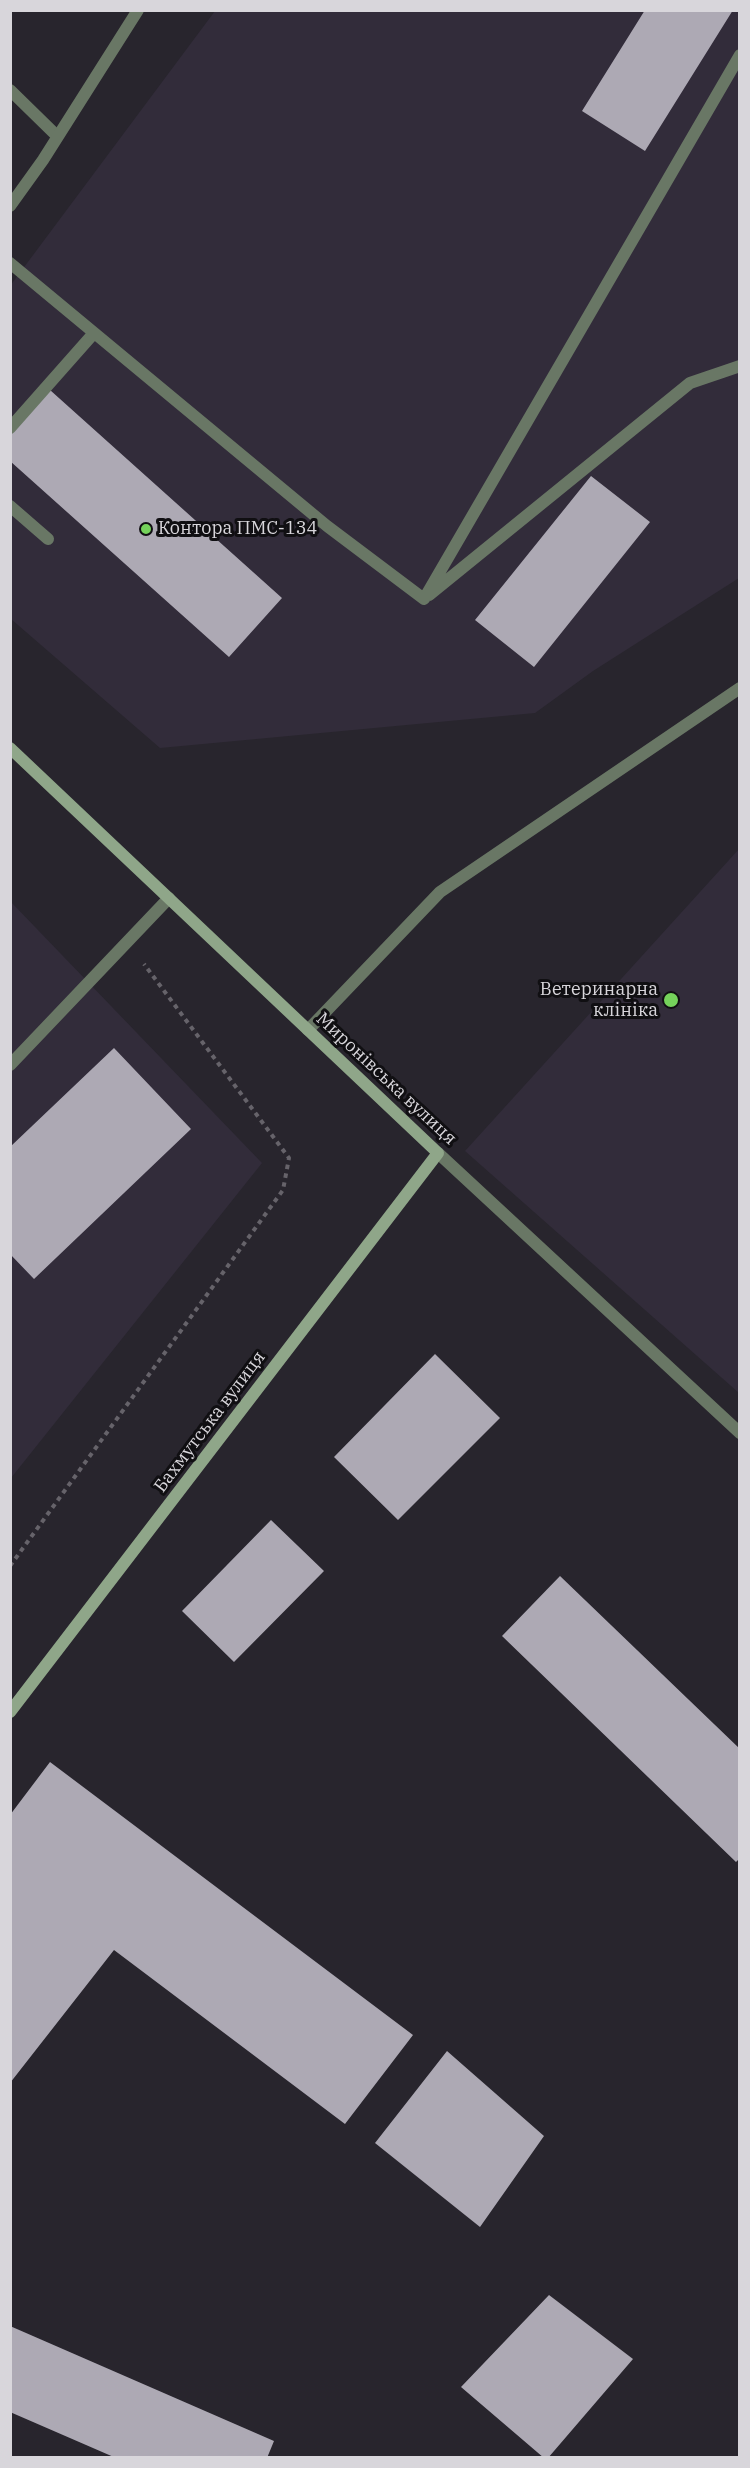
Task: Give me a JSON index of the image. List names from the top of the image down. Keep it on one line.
{"streets":{"street":["Миронівська вулиця","Бахмутська вулиця"]},"crossings":[["Миронівська вулиця","Бахмутська вулиця"]],"places":["Контора ПМС-134","Ветеринарна клініка"]}
